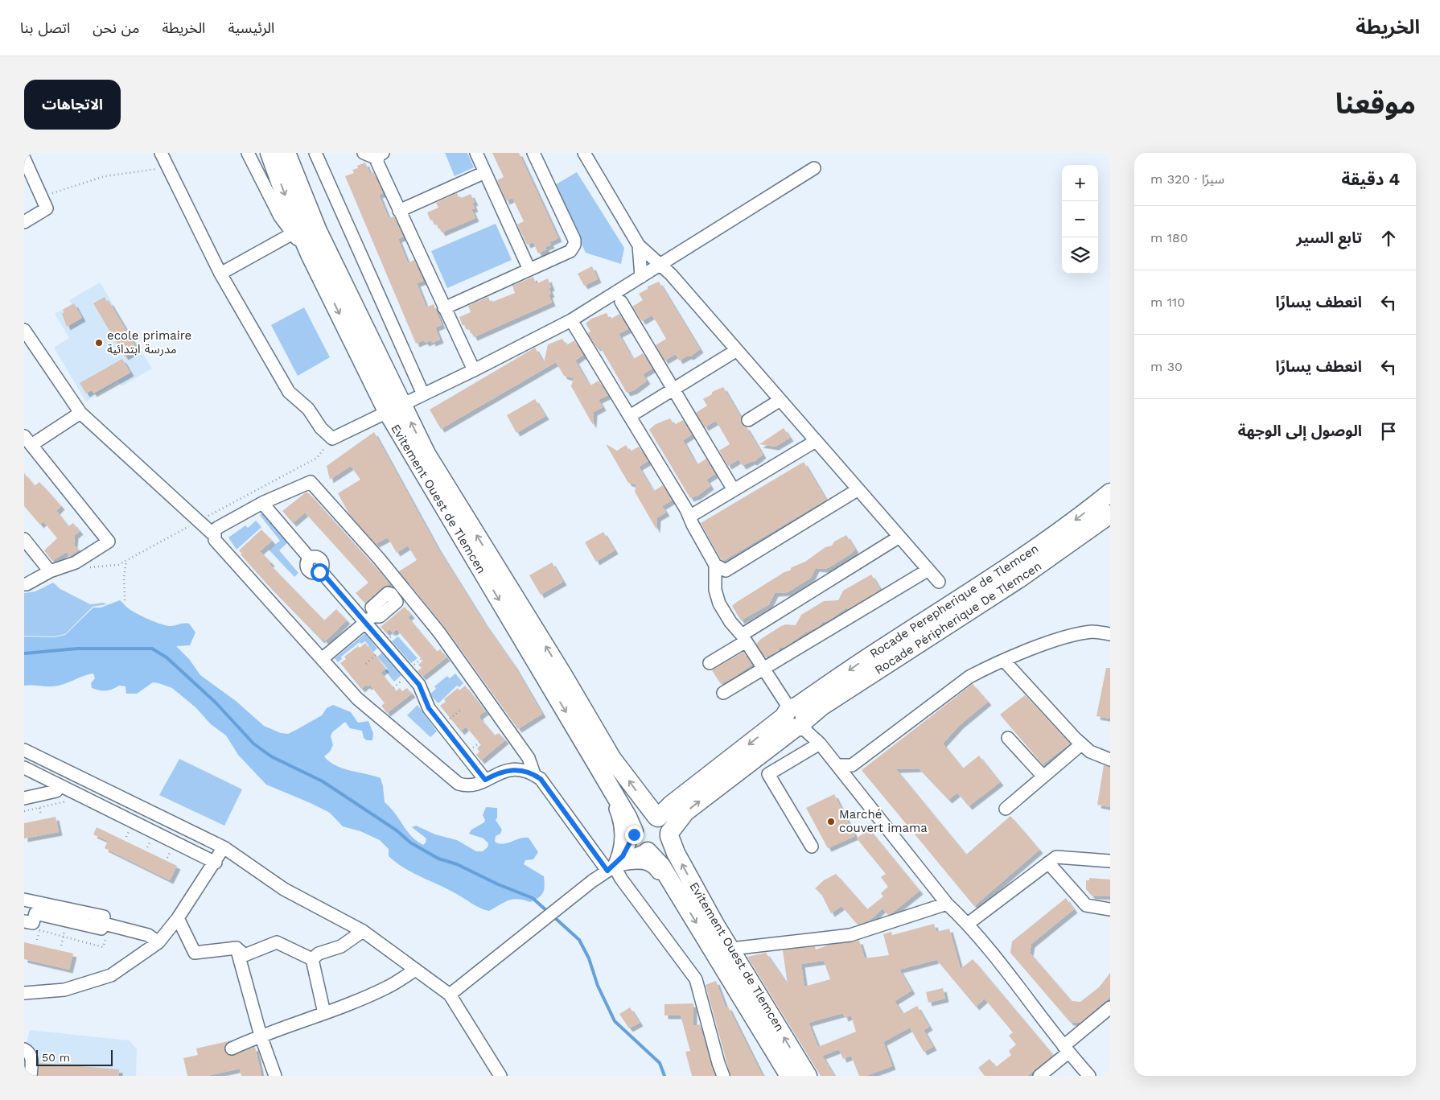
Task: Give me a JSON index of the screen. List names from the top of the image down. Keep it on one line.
{"streets":{"highway":["Evitement Ouest de Tlemcen","Rocade Perepherique de Tlemcen","Rocade Péripherique De Tlemcen"]},"crossings":[["Rocade Perepherique de Tlemcen","Rocade Péripherique De Tlemcen"]],"one_way":["Rocade Perepherique de Tlemcen"],"places":["ecole primaire مدرسة ابتدائية","Marché couvert imama"],"scale_bar":"50 m","page":{"header":"الخريطة","nav":["الرئيسية","الخريطة","من نحن","اتصل بنا"],"title":"موقعنا","buttons":"الاتجاهات","heading":["4 دقيقة","سيرًا · 320 m"],"map_buttons":["+","−"],"list":[["تابع السير","180 m"],["انعطف يسارًا","110 m"],["انعطف يسارًا","30 m"],"الوصول إلى الوجهة"],"scale":"50 m"}}
